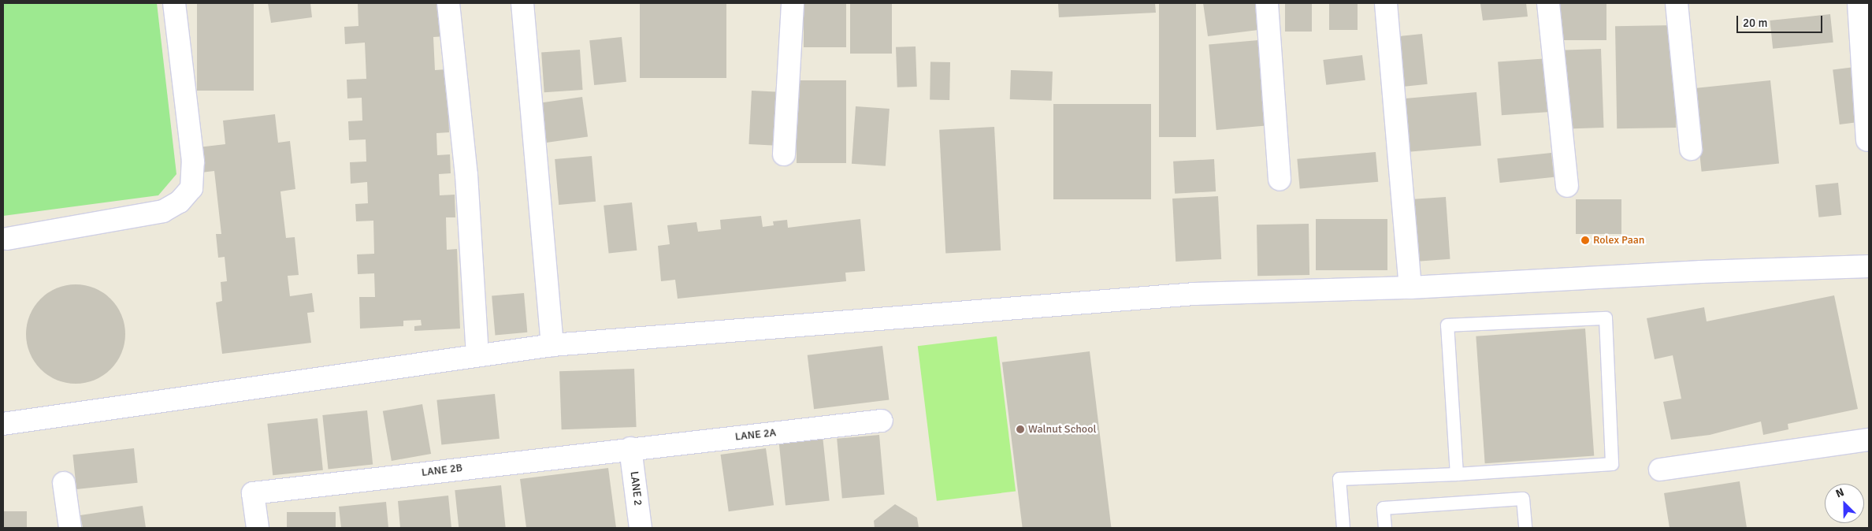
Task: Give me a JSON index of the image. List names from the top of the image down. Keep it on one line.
{"streets":{"street":["LANE 2A","LANE 2B","LANE 2"]},"crossings":[["LANE 2A","LANE 2B"],["LANE 2A","LANE 2"],["LANE 2B","LANE 2"]],"places":["Rolex Paan","Walnut School"],"scale_bar":"20 m","north":"top left"}
